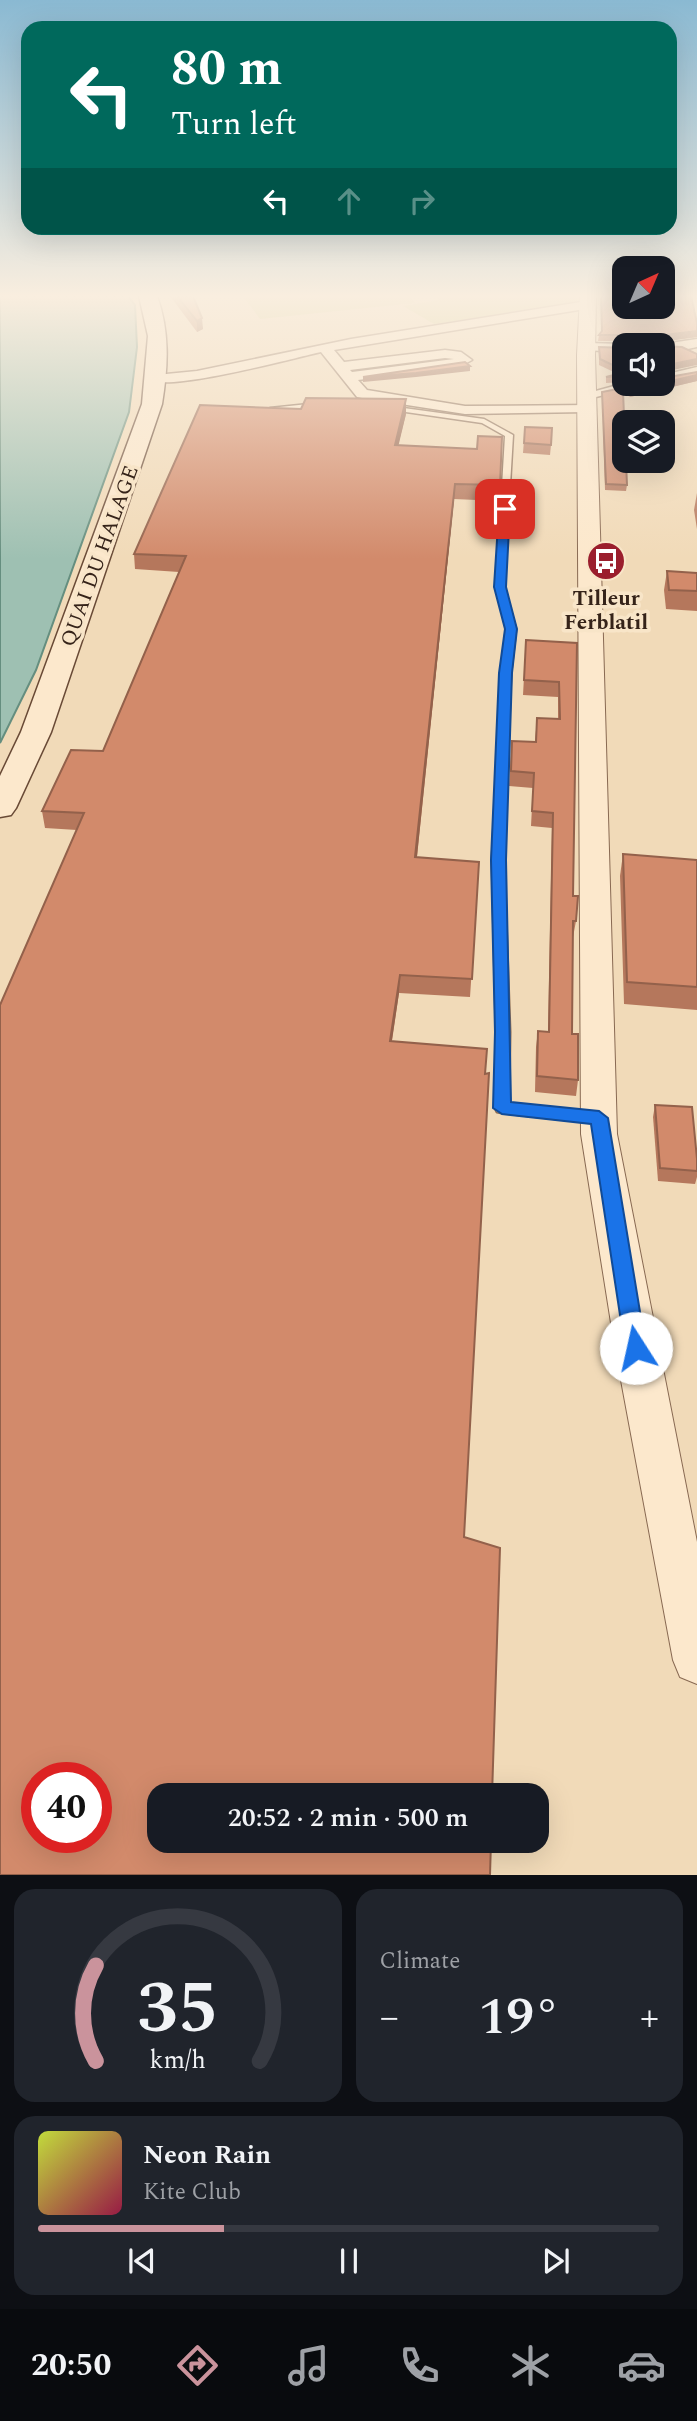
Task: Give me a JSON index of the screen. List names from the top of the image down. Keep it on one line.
{"streets":{"main road":["QUAI DU HALAGE"]},"places":{"bus stop":["Tilleur Ferblatil"]},"north":"top right","page":{"turn":["80 m","Turn left"],"limit":"40","trip":"20:52 · 2 min · 500 m","tile":"Climate","heat":["−","19°","+"],"song":["Neon Rain","Kite Club"],"tabs":"20:50","gauge":["35","km/h"]}}
